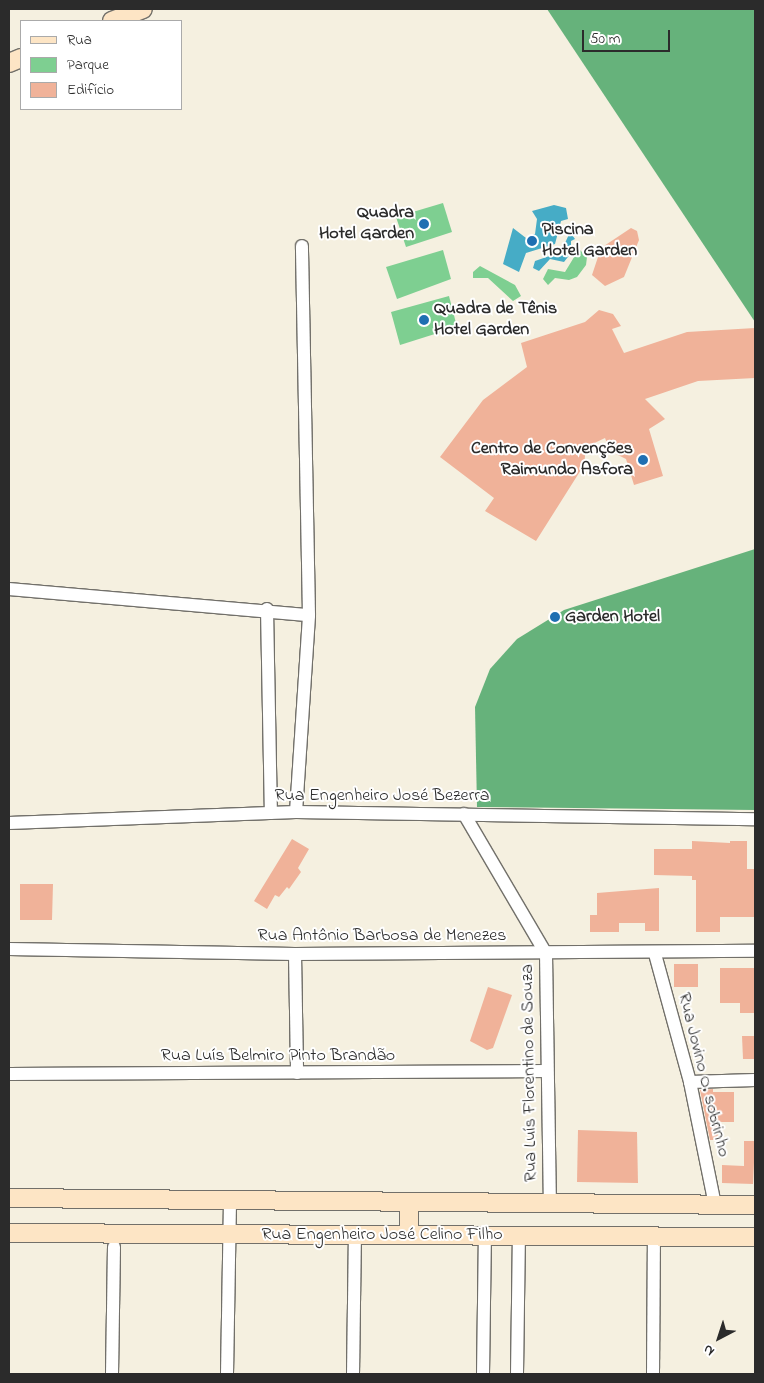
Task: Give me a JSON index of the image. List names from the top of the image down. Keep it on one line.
{"streets":{"street":["Rua Engenheiro José Bezerra","Rua Antônio Barbosa de Menezes","Rua Luís Belmiro Pinto Brandão","Rua Luís Florentino de Souza","Rua Jovino O. sobrinho","Rua Engenheiro José Celino Filho"]},"crossings":[["Rua Engenheiro José Bezerra","Rua Luís Florentino de Souza"],["Rua Antônio Barbosa de Menezes","Rua Luís Florentino de Souza"],["Rua Antônio Barbosa de Menezes","Rua Jovino O. sobrinho"],["Rua Luís Belmiro Pinto Brandão","Rua Luís Florentino de Souza"],["Rua Luís Florentino de Souza","Rua Engenheiro José Celino Filho"],["Rua Jovino O. sobrinho","Rua Engenheiro José Celino Filho"]],"places":["Quadra Hotel Garden","Piscina Hotel Garden","Quadra de Tênis Hotel Garden","Centro de Convenções Raimundo Asfora","Garden Hotel"],"legend":["Rua","Parque","Edifício"],"scale_bar":"50 m","north":"bottom left"}
